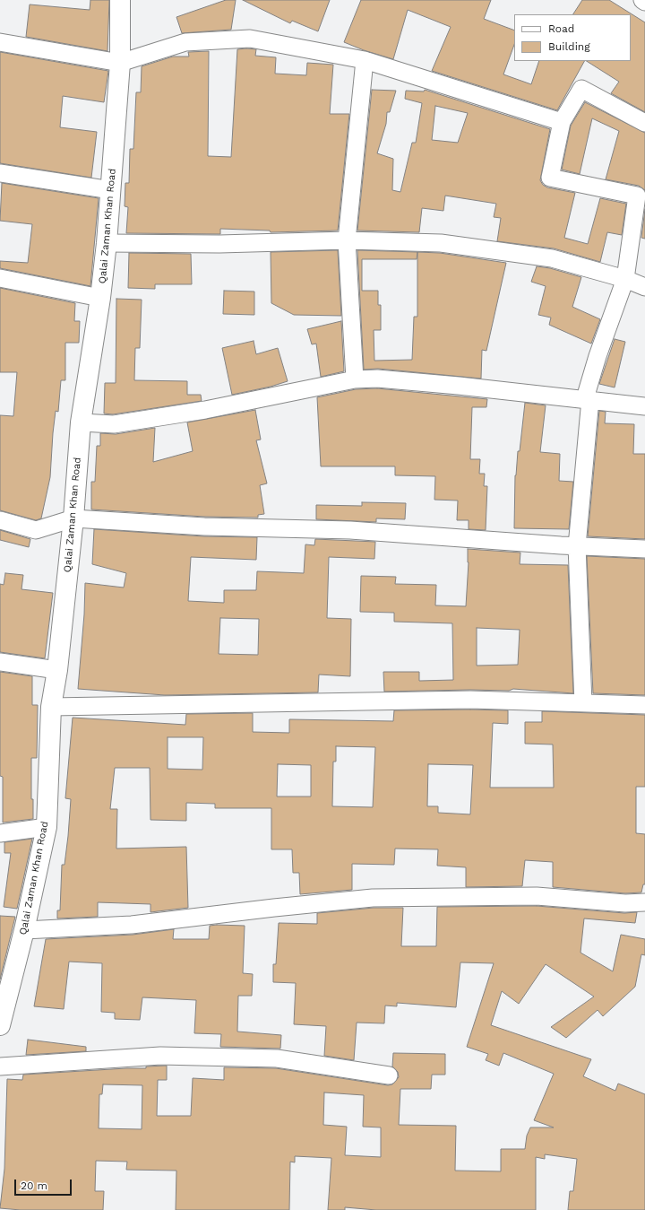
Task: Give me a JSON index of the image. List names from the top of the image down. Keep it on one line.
{"streets":{"street":["Qalai Zaman Khan Road"]},"legend":["Road","Building"],"scale_bar":"20 m"}
